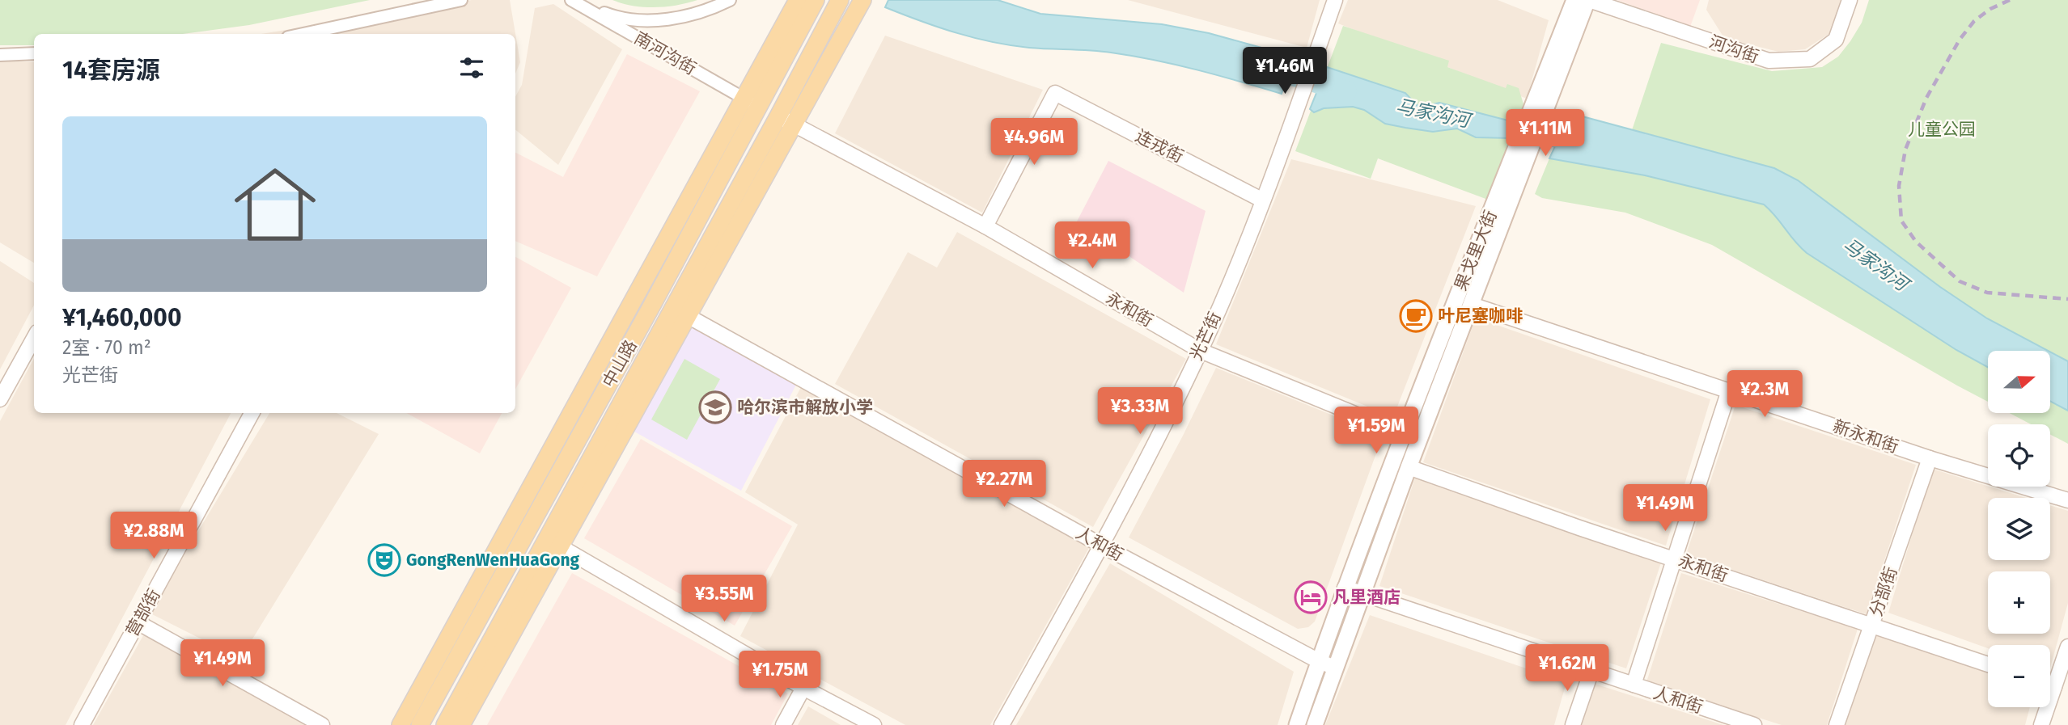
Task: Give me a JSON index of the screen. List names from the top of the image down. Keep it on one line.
{"streets":{"main road":["果戈里大街","中山路"],"street":["河沟街","南河沟街","连戎街","永和街","光芒街","新永和街","人和街","分部街","营部街"]},"crossings":[["河沟街","果戈里大街"],["南河沟街","中山路"],["连戎街","永和街"],["连戎街","光芒街"],["果戈里大街","永和街"],["果戈里大街","新永和街"],["果戈里大街","人和街"],["永和街","光芒街"],["永和街","中山路"],["永和街","分部街"],["光芒街","人和街"],["新永和街","分部街"]],"water":["马家沟河"],"parks":["儿童公园"],"places":{"cafe":["叶尼塞咖啡"],"school or university":["哈尔滨市解放小学"],"theatre":["GongRenWenHuaGong"],"hotel":["凡里酒店"]},"north":"right","page":{"heading":"14套房源","price":["¥1.46M","¥1.11M","¥4.96M","¥2.4M","¥2.3M","¥3.33M","¥1.59M","¥2.27M","¥1.49M","¥2.88M","¥3.55M","¥1.49M","¥1.62M","¥1.75M"],"list":[{"name":"¥1,460,000","note":"2室 · 70 m² · 光芒街"}],"map_buttons":["+","−"]}}
